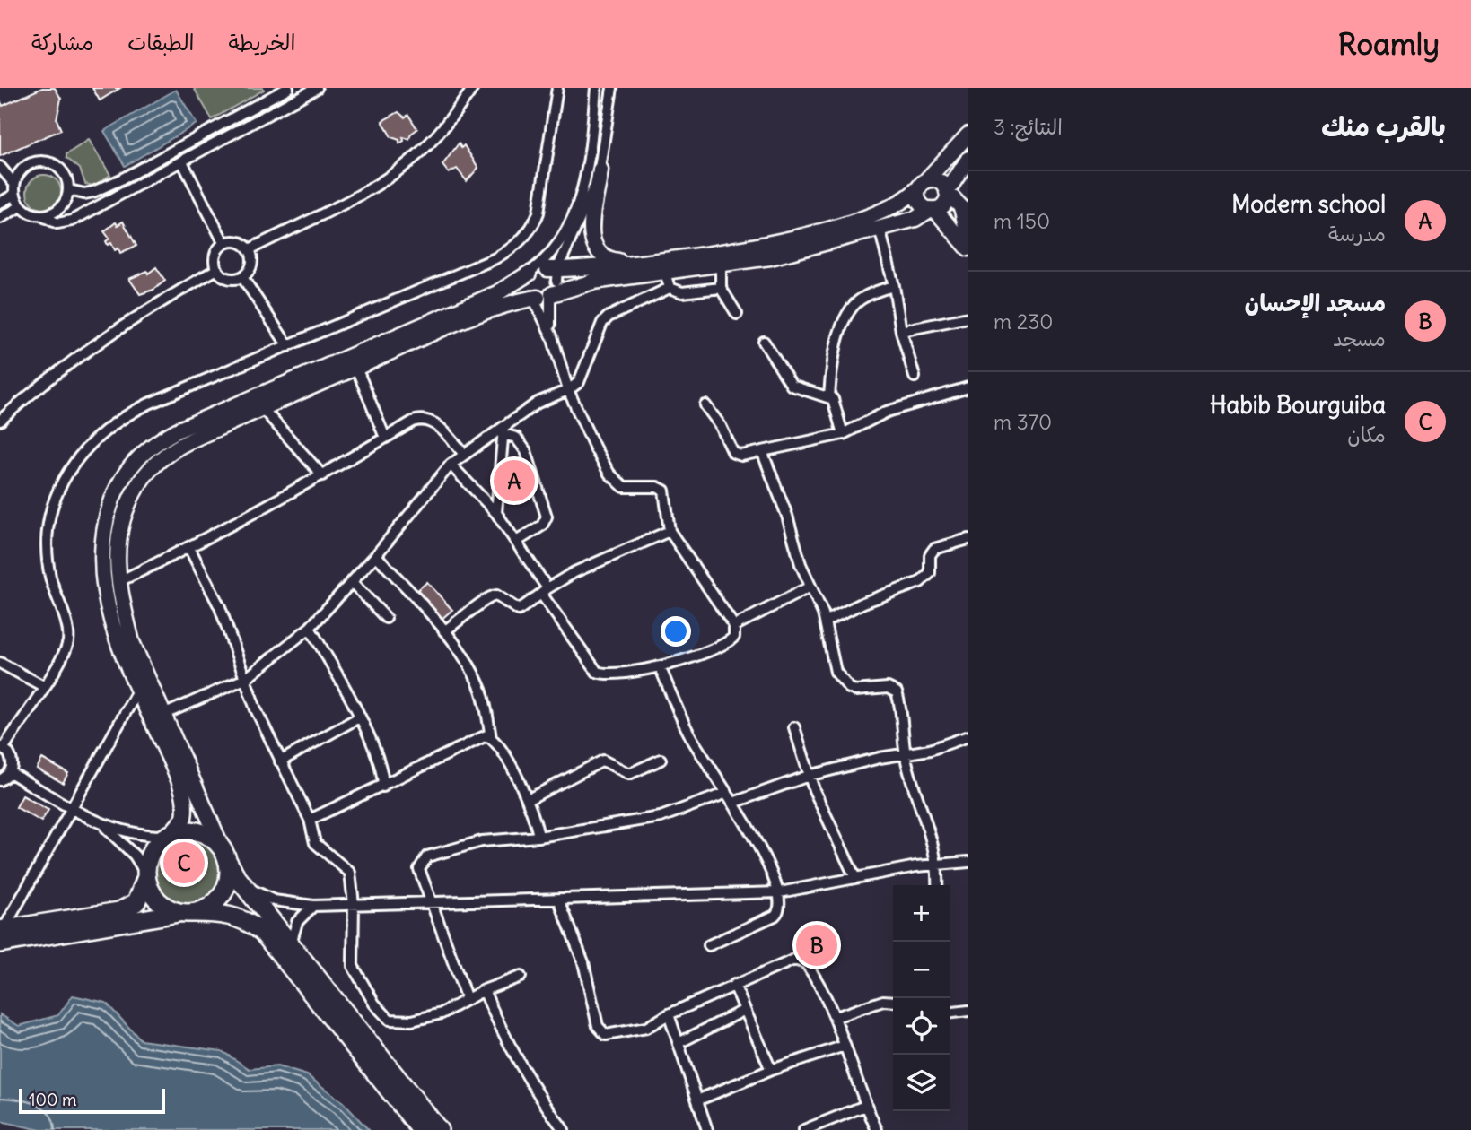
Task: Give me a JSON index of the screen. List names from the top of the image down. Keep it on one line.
{"scale_bar":"100 m","page":{"header":"Roamly","nav":["الخريطة","الطبقات","مشاركة"],"heading":["بالقرب منك","النتائج: 3"],"list":[{"mark":"A","name":"Modern school","note":"مدرسة","value":"150 m"},{"mark":"B","name":"مسجد الإحسان","note":"مسجد","value":"230 m"},{"mark":"C","name":"Habib Bourguiba","note":"مكان","value":"370 m"}],"pins":["A","C","B"],"map_buttons":["+","−"],"scale":"100 m"}}
